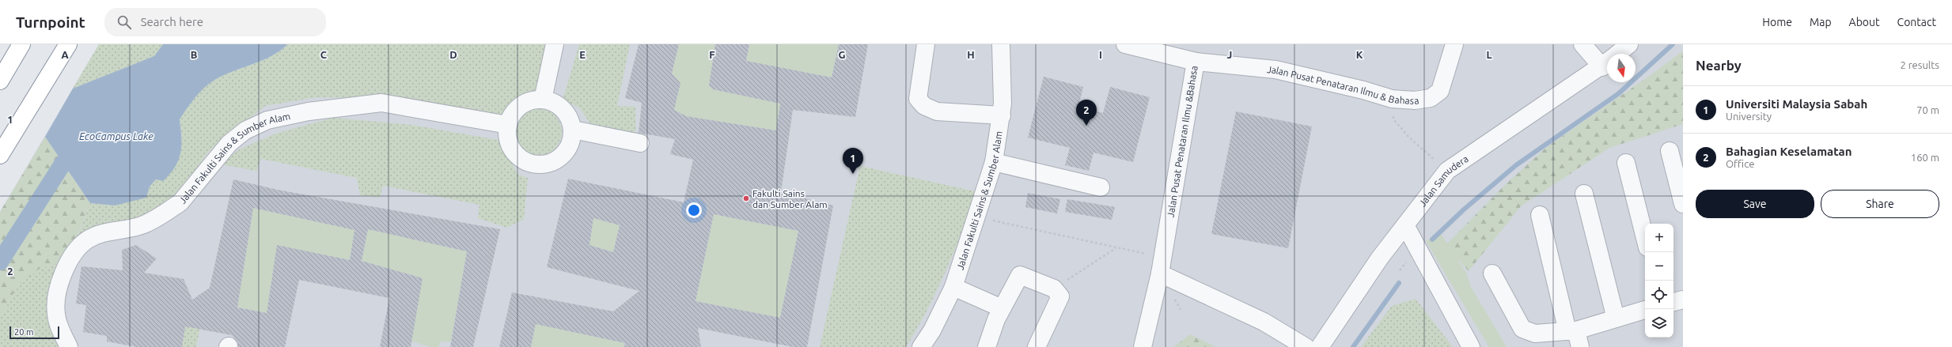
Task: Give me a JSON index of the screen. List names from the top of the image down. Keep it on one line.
{"streets":{"street":["Jalan Pusat Penataran Ilmu & Bahasa","Jalan Pusat Penataran Ilmu &Bahasa","Jalan Fakulti Sains & Sumber Alam","Jalan Samudera"]},"crossings":[["Jalan Pusat Penataran Ilmu & Bahasa","Jalan Pusat Penataran Ilmu &Bahasa"]],"water":["EcoCampus Lake"],"places":["Fakulti Sains dan Sumber Alam"],"scale_bar":"20 m","north":"bottom","page":{"header":"Turnpoint","search":"Search here","nav":["Home","Map","About","Contact"],"heading":["Nearby","2 results"],"list":[{"mark":"1","name":"Universiti Malaysia Sabah","note":"University","value":"70 m"},{"mark":"2","name":"Bahagian Keselamatan","note":"Office","value":"160 m"}],"pins":["2","1"],"buttons":["Save","Share"],"map_buttons":["+","−"],"scale":"20 m"},"grid":{"columns":["A","B","C","D","E","F","G","H","I","J","K","L"],"rows":["1","2"]}}
